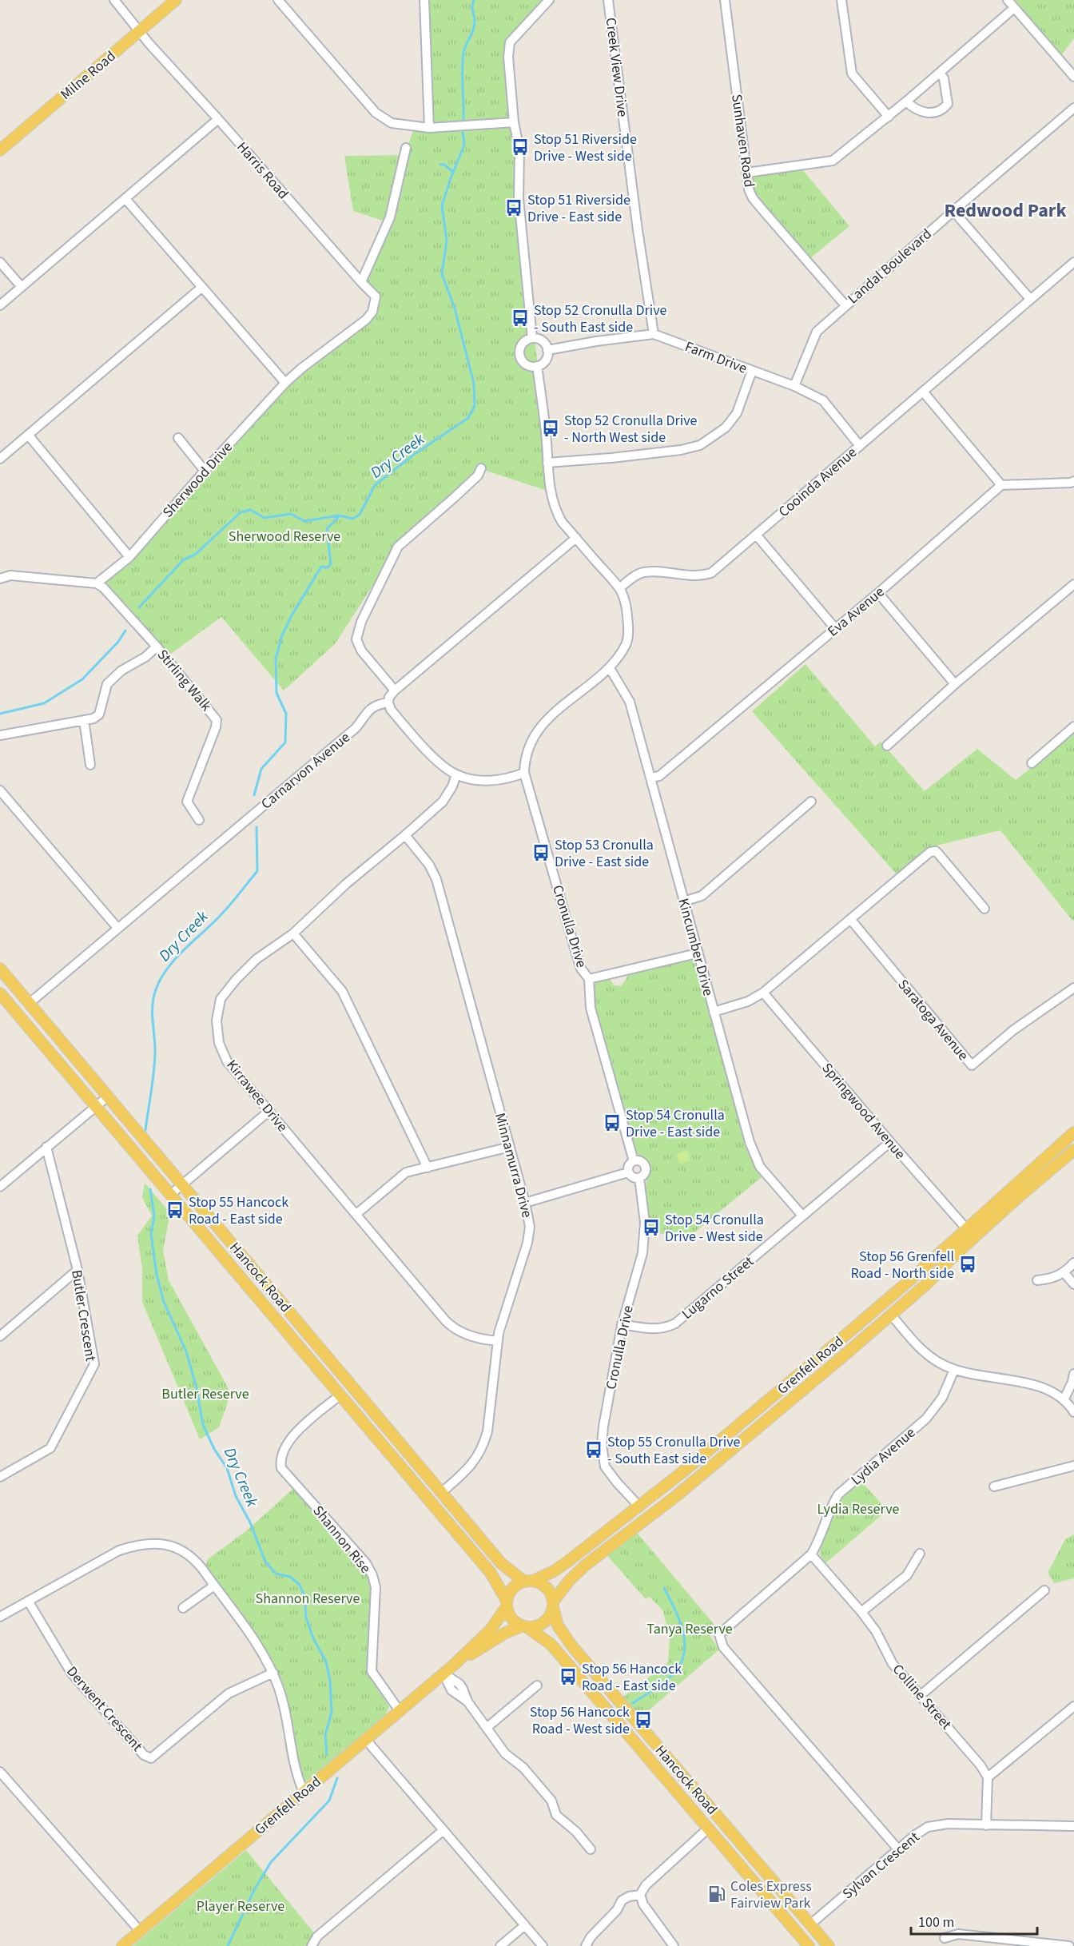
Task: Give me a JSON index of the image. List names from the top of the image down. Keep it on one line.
{"streets":{"main road":["Milne Road","Hancock Road","Grenfell Road"],"street":["Creek View Drive","Sunhaven Road","Harris Road","Landal Boulevard","Farm Drive","Sherwood Drive","Cooinda Avenue","Eva Avenue","Stirling Walk","Carnarvon Avenue","Cronulla Drive","Kincumber Drive","Saratoga Avenue","Kirrawee Drive","Springwood Avenue","Minnamurra Drive","Lugarno Street","Butler Crescent","Lydia Avenue","Shannon Rise","Colline Street","Derwent Crescent","Sylvan Crescent"]},"crossings":[["Creek View Drive","Farm Drive"],["Milne Road","Harris Road"],["Sunhaven Road","Landal Boulevard"],["Harris Road","Sherwood Drive"],["Landal Boulevard","Farm Drive"],["Farm Drive","Cooinda Avenue"],["Sherwood Drive","Stirling Walk"],["Cooinda Avenue","Cronulla Drive"],["Eva Avenue","Kincumber Drive"],["Carnarvon Avenue","Hancock Road"],["Cronulla Drive","Kincumber Drive"],["Cronulla Drive","Lugarno Street"],["Cronulla Drive","Grenfell Road"],["Kincumber Drive","Lugarno Street"],["Kirrawee Drive","Minnamurra Drive"],["Springwood Avenue","Lugarno Street"],["Springwood Avenue","Grenfell Road"],["Minnamurra Drive","Hancock Road"],["Hancock Road","Grenfell Road"],["Hancock Road","Shannon Rise"],["Hancock Road","Sylvan Crescent"],["Grenfell Road","Shannon Rise"],["Lydia Avenue","Colline Street"],["Lydia Avenue","Sylvan Crescent"]],"districts":["Redwood Park"],"water":["Dry Creek"],"parks":["Sherwood Reserve","Butler Reserve","Lydia Reserve","Shannon Reserve","Tanya Reserve","Player Reserve"],"places":{"bus stop":["Stop 51 Riverside Drive - West side","Stop 51 Riverside Drive - East side","Stop 52 Cronulla Drive - South East side","Stop 52 Cronulla Drive - North West side","Stop 53 Cronulla Drive - East side","Stop 54 Cronulla Drive - East side","Stop 55 Hancock Road - East side","Stop 54 Cronulla Drive - West side","Stop 56 Grenfell Road - North side","Stop 55 Cronulla Drive - South East side","Stop 56 Hancock Road - East side","Stop 56 Hancock Road - West side"],"fuel station":["Coles Express Fairview Park"]},"scale_bar":"100 m"}
